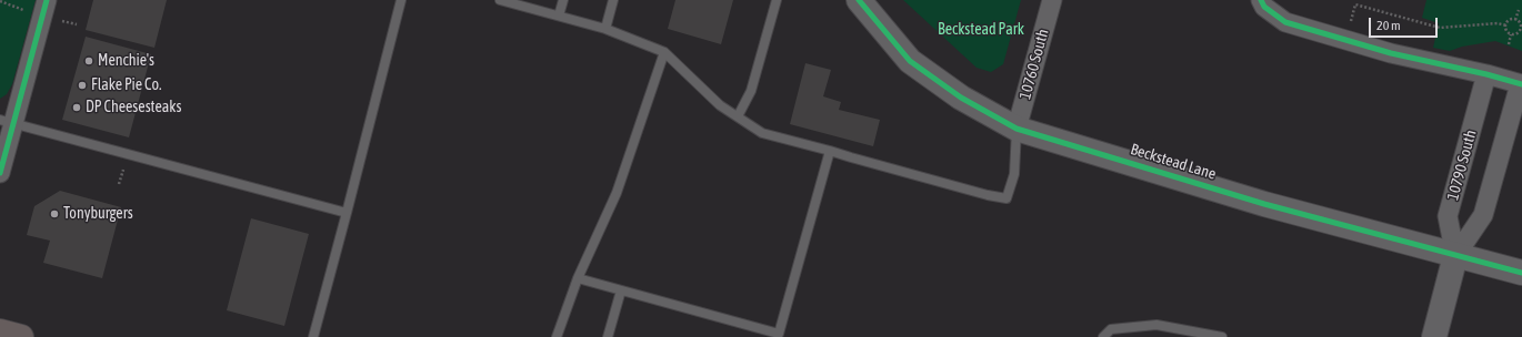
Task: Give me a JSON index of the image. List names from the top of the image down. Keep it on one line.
{"streets":{"street":["10760 South","Beckstead Lane","10790 South"]},"crossings":[["10760 South","Beckstead Lane"],["Beckstead Lane","10790 South"]],"parks":["Beckstead Park"],"places":["Menchie's","Flake Pie Co.","DP Cheesesteaks","Tonyburgers"],"scale_bar":"20 m"}
